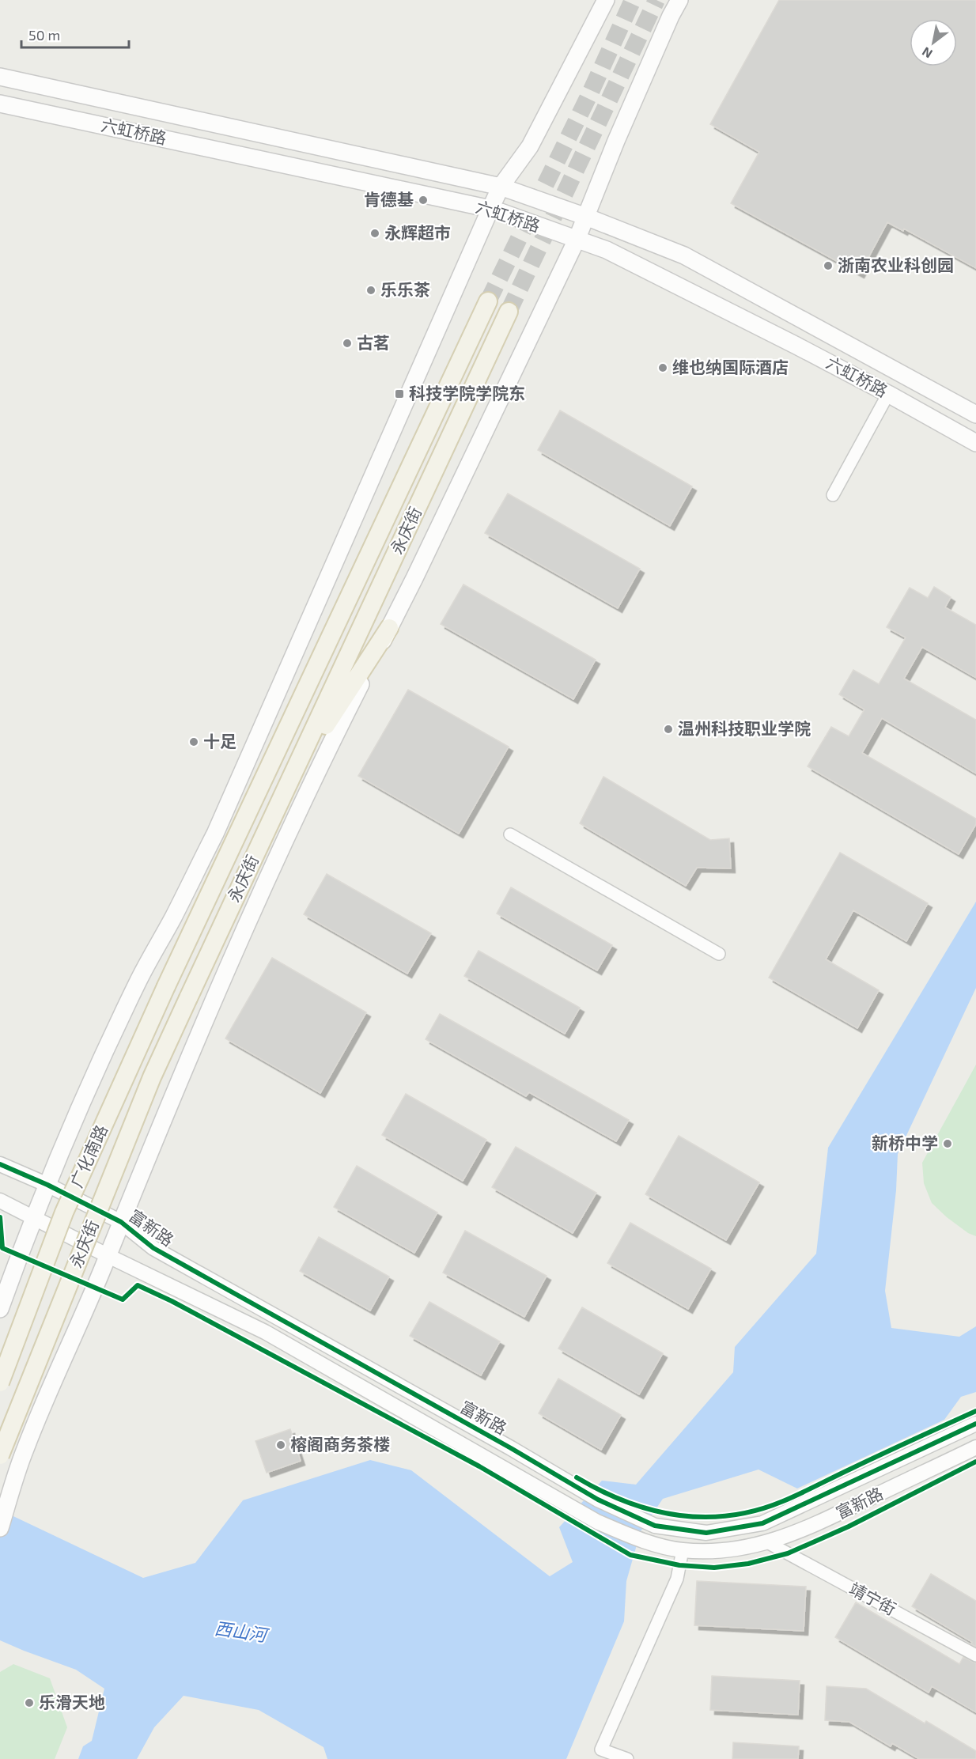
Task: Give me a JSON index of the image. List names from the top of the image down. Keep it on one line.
{"streets":{"main road":["六虹桥路","永庆街","广化南路"],"street":["富新路","靖宁街"]},"crossings":[["永庆街","广化南路"],["富新路","靖宁街"]],"water":["西山河"],"places":{"other":["肯德基","永辉超市","浙南农业科创园","乐乐茶","古茗","维也纳国际酒店","温州科技职业学院","十足","新桥中学","榕阁商务茶楼","乐滑天地"],"transit":["科技学院学院东"]},"scale_bar":"50 m","north":"bottom left"}
